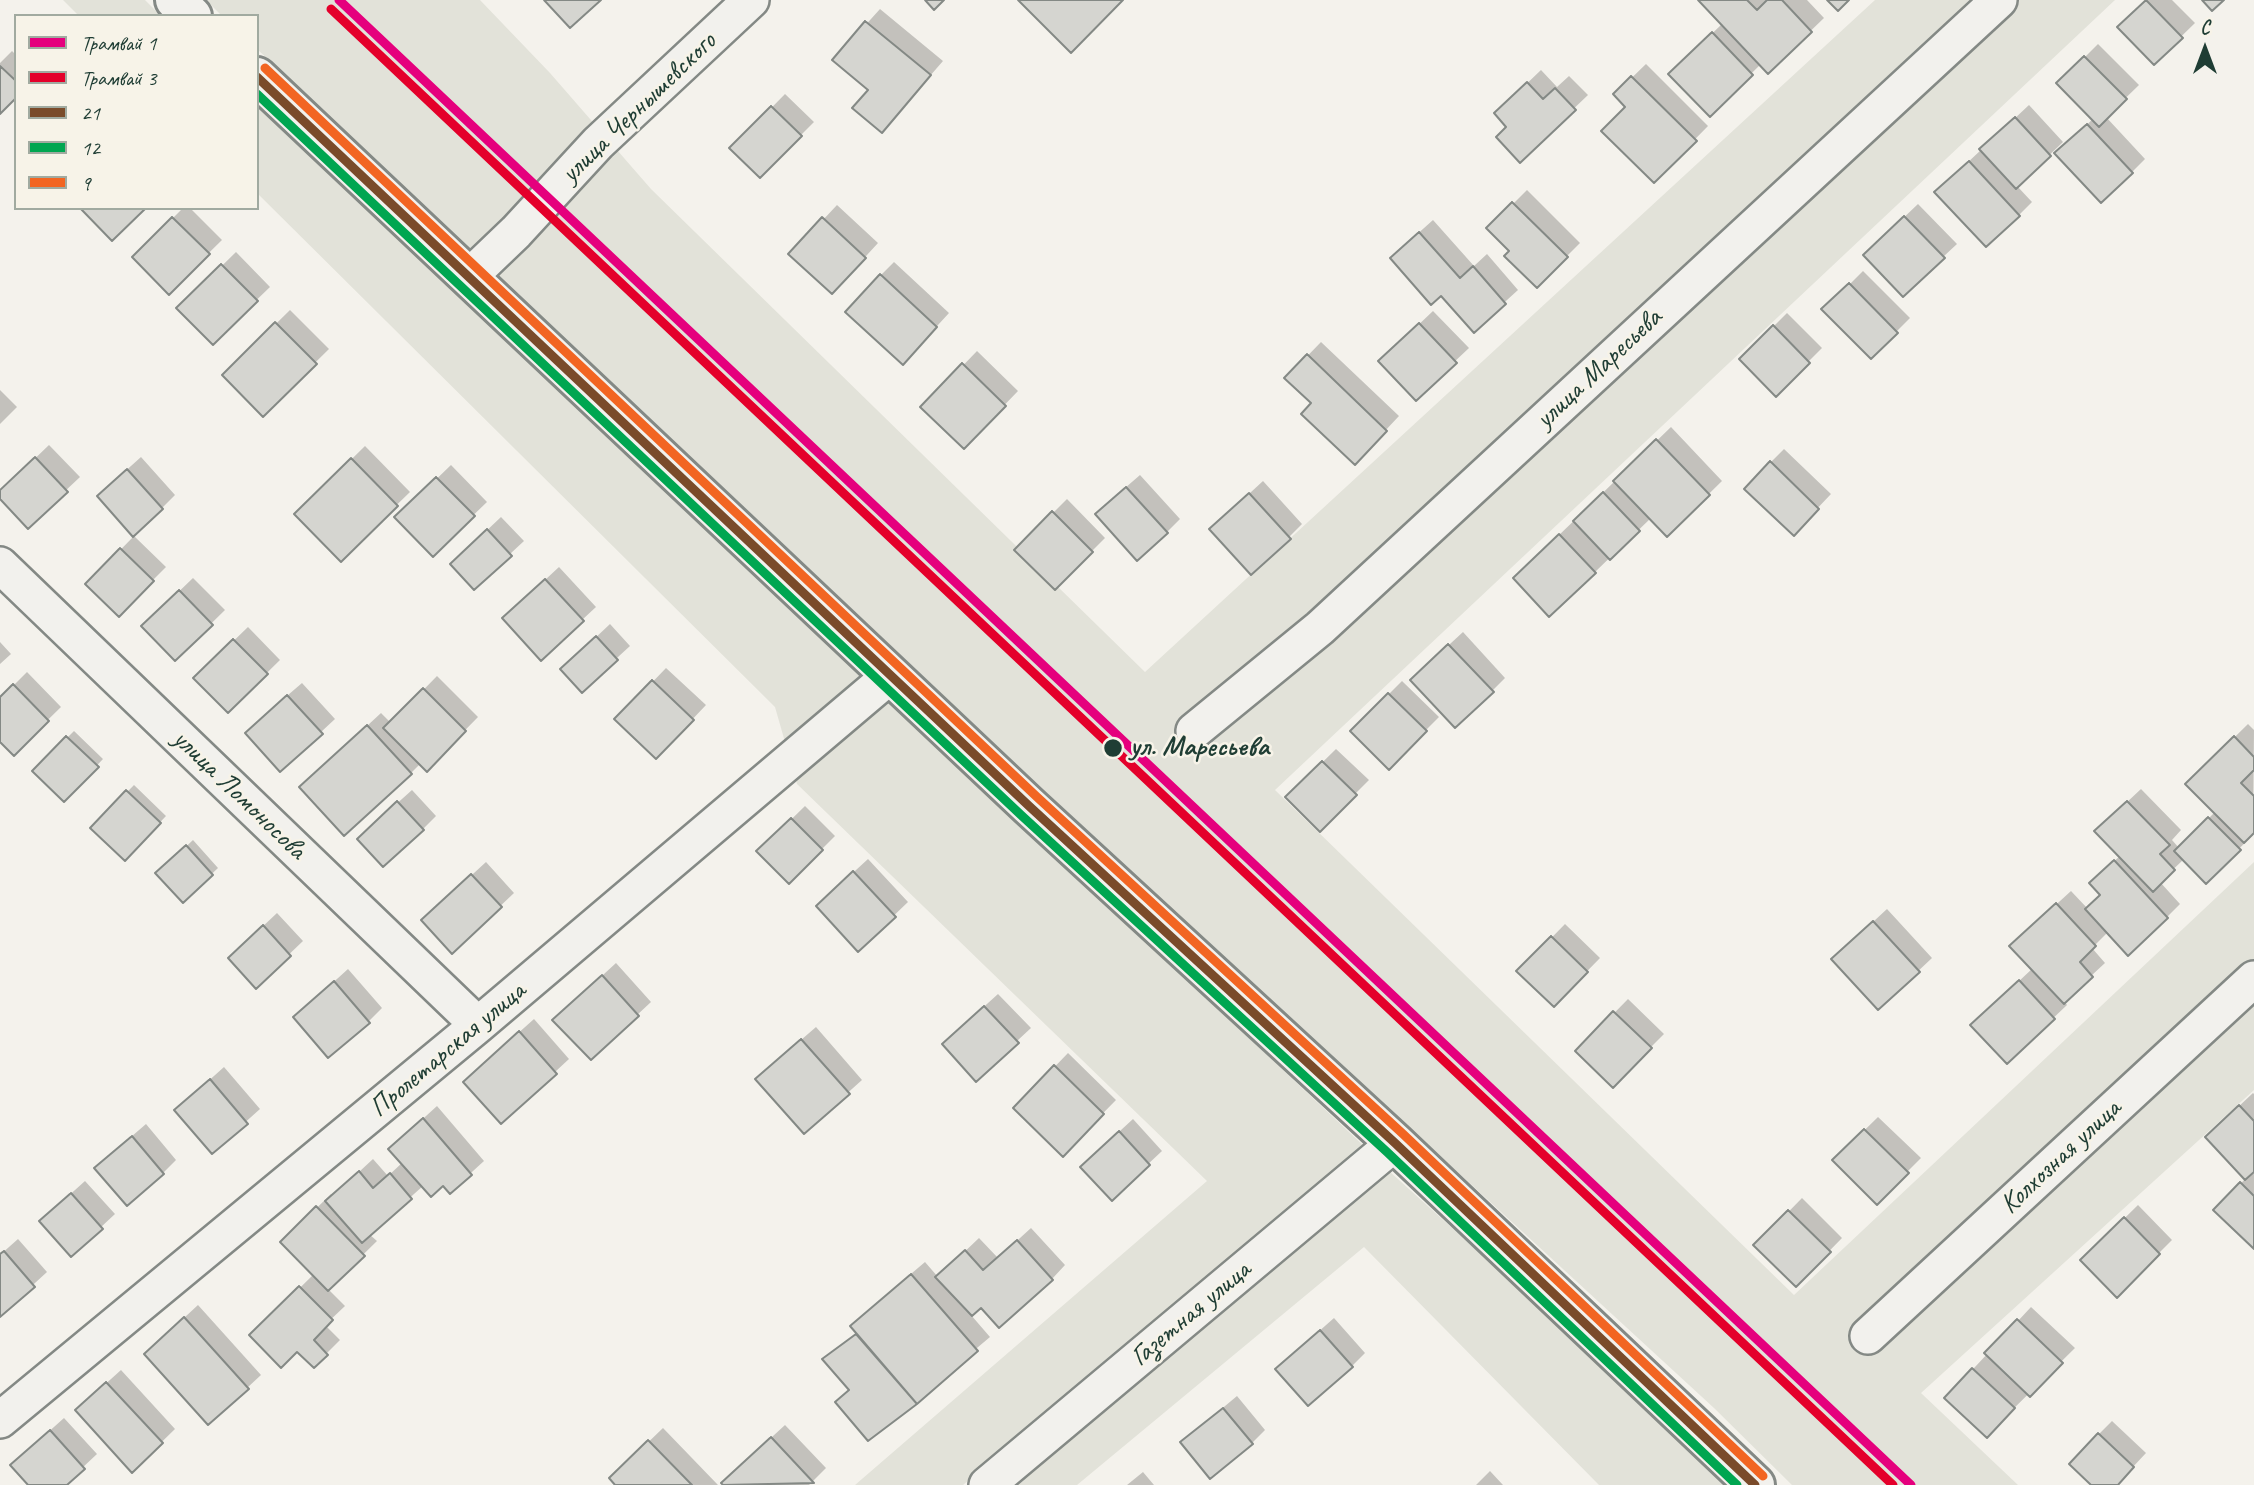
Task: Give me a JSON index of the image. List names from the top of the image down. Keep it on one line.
{"streets":{"street":["улица Чернышевского","улица Маресьева","улица Ломоносова","Пролетарская улица","Колхозная улица","Газетная улица"]},"crossings":[["улица Ломоносова","Пролетарская улица"]],"places":["ул. Маресьева"],"lines":["tram line 1","tram line 3","transit line 9","transit line 21","transit line 12"],"legend":["Трамвай 1","Трамвай 3","21","12","9"],"north":"top"}
